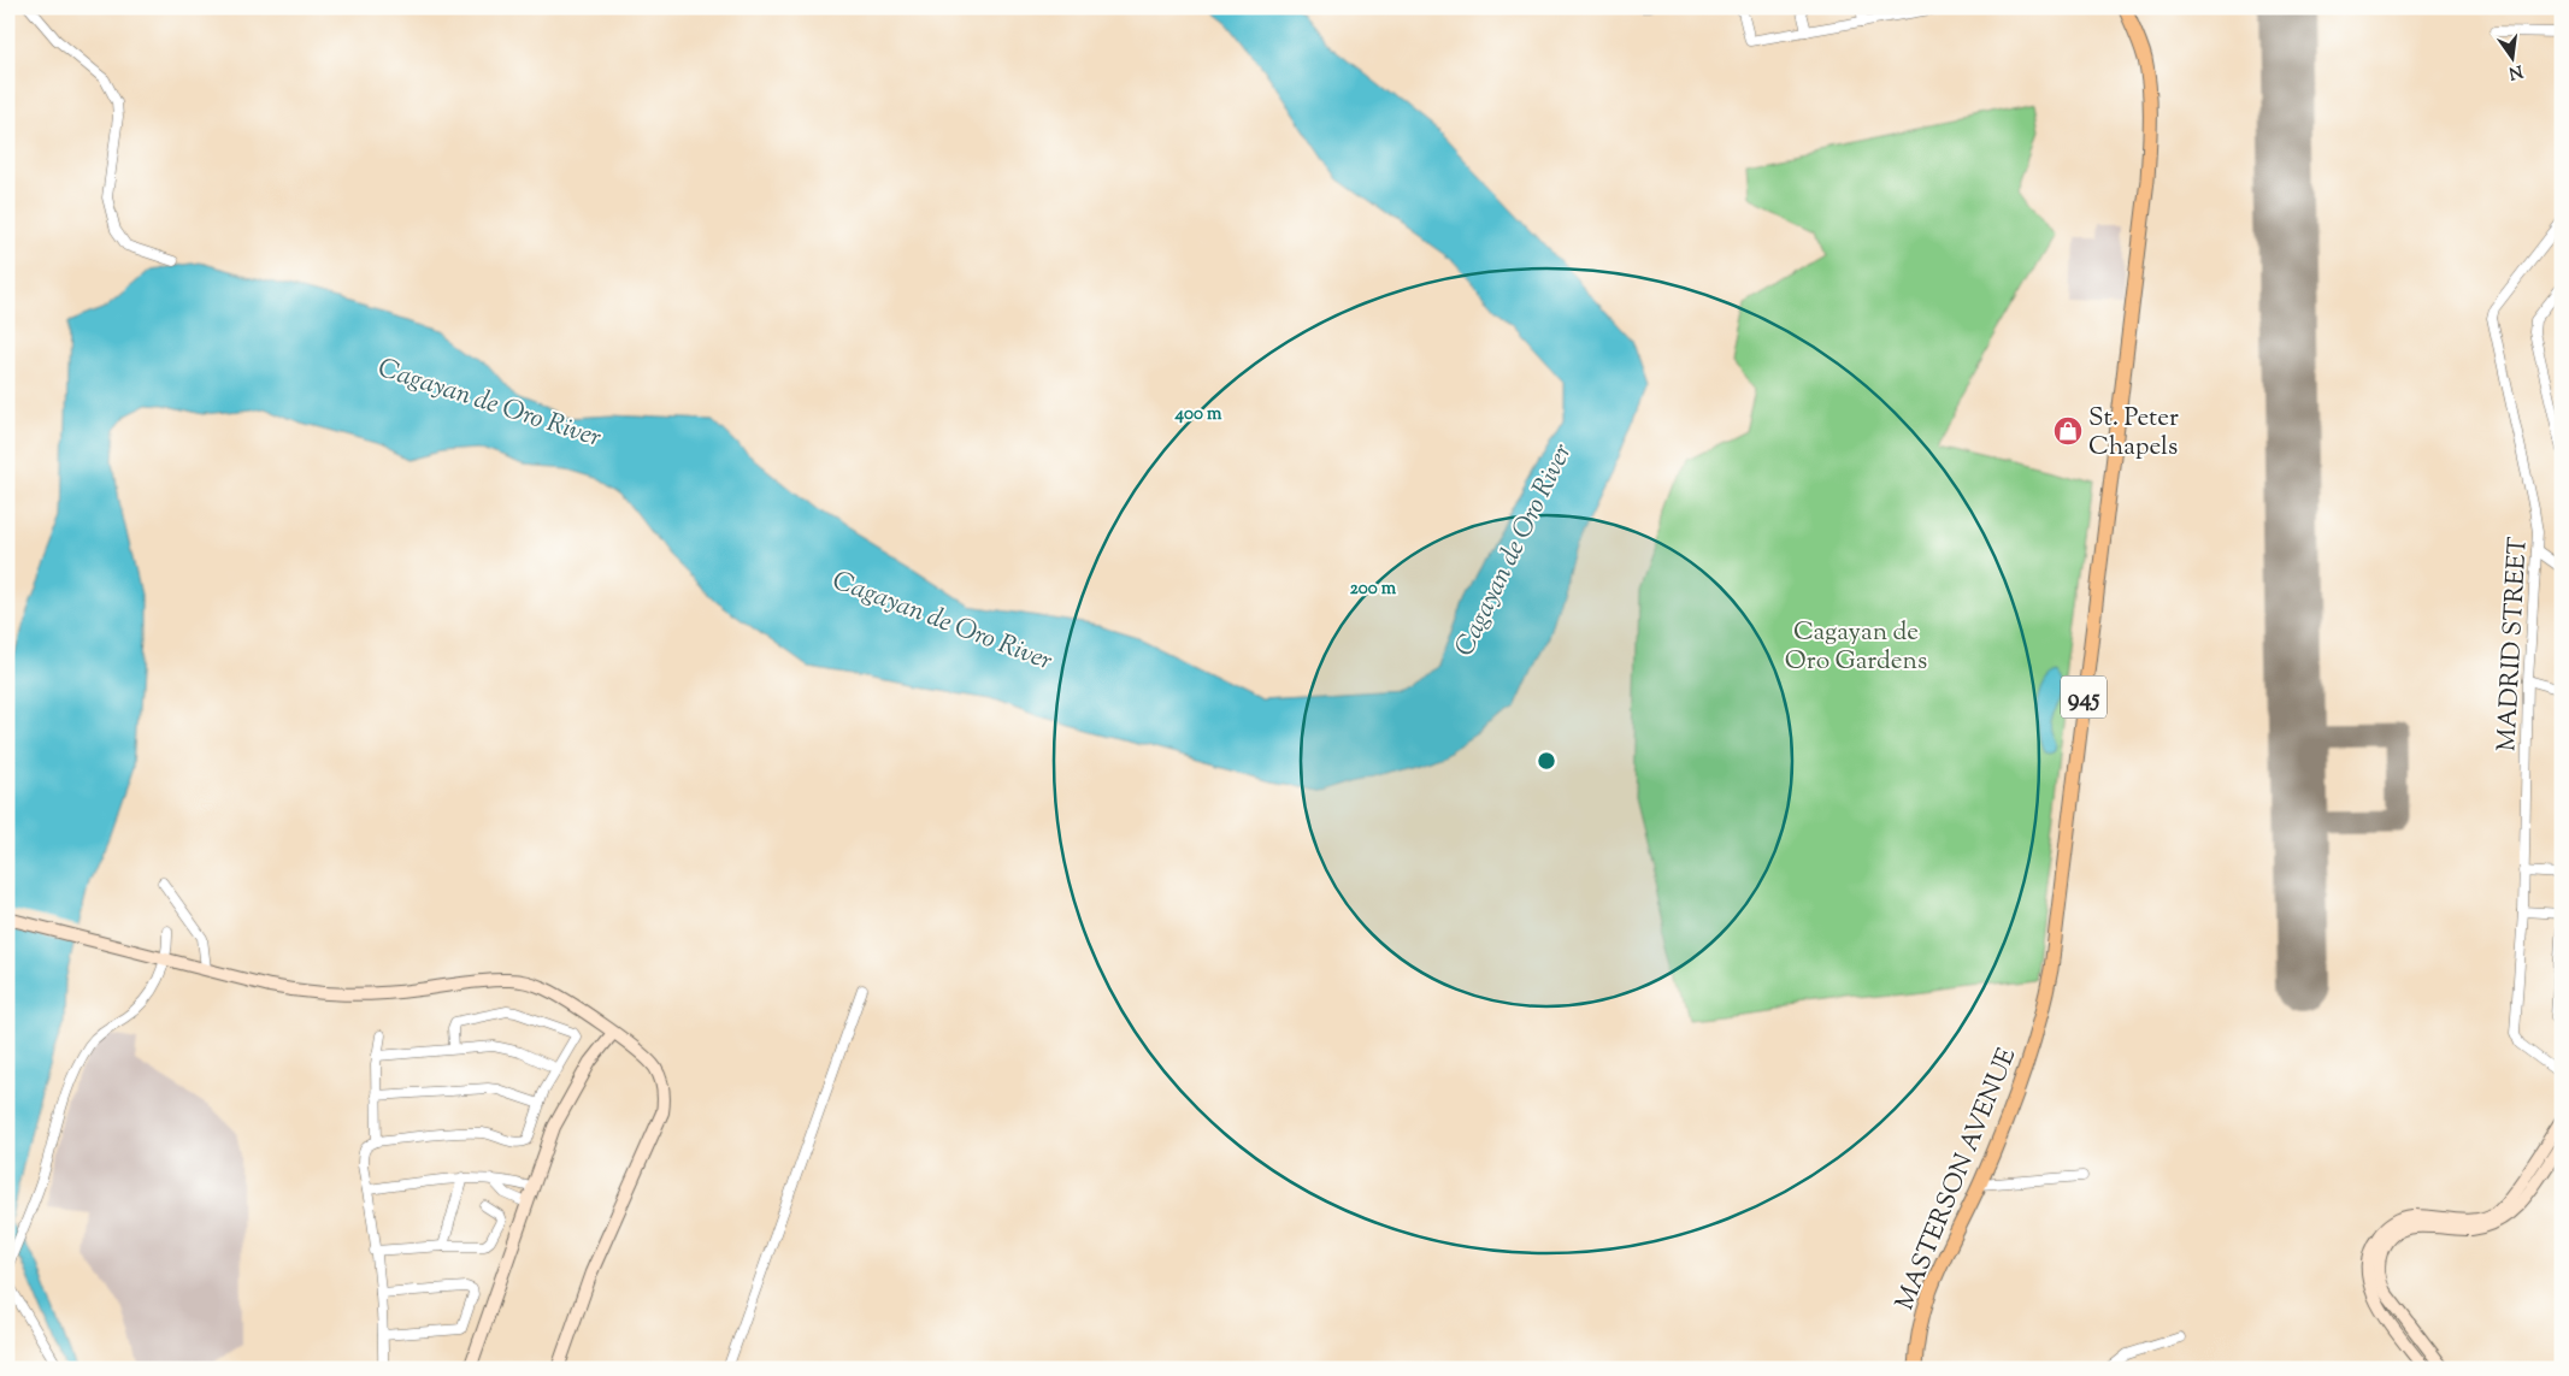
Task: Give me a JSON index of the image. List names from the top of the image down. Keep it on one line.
{"streets":{"main road":["945","MASTERSON AVENUE"],"street":["MADRID STREET"]},"water":["Cagayan de Oro River"],"parks":["Cagayan de Oro Gardens"],"places":{"shop":["St. Peter Chapels"]},"north":"bottom","rings":["400 m","200 m"]}
